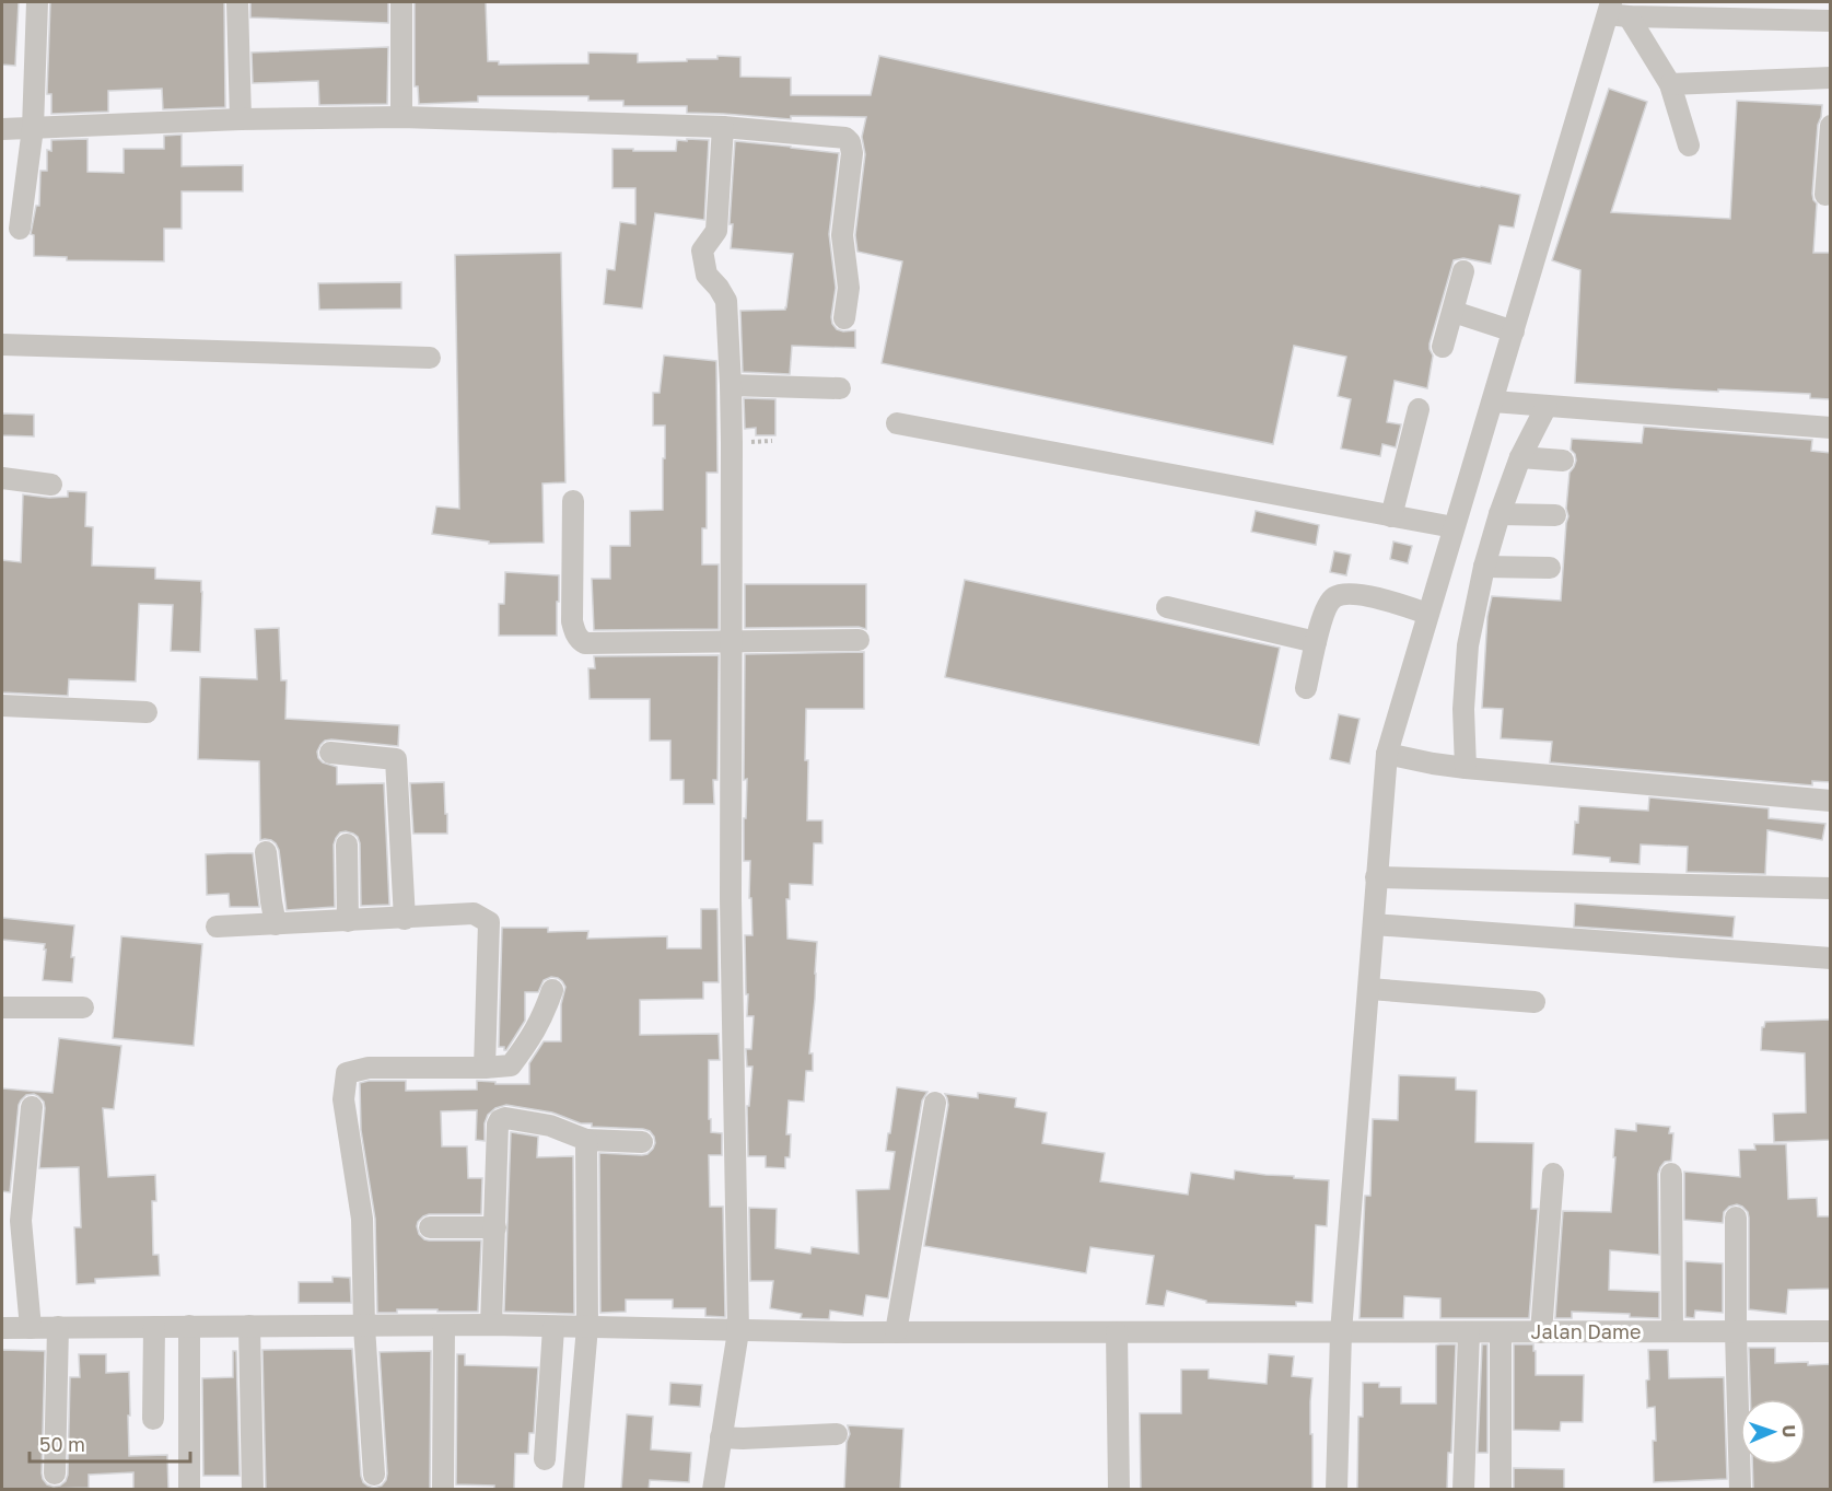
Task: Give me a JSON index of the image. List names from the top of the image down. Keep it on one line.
{"streets":{"street":["Jalan Dame"]},"scale_bar":"50 m","north":"right"}
